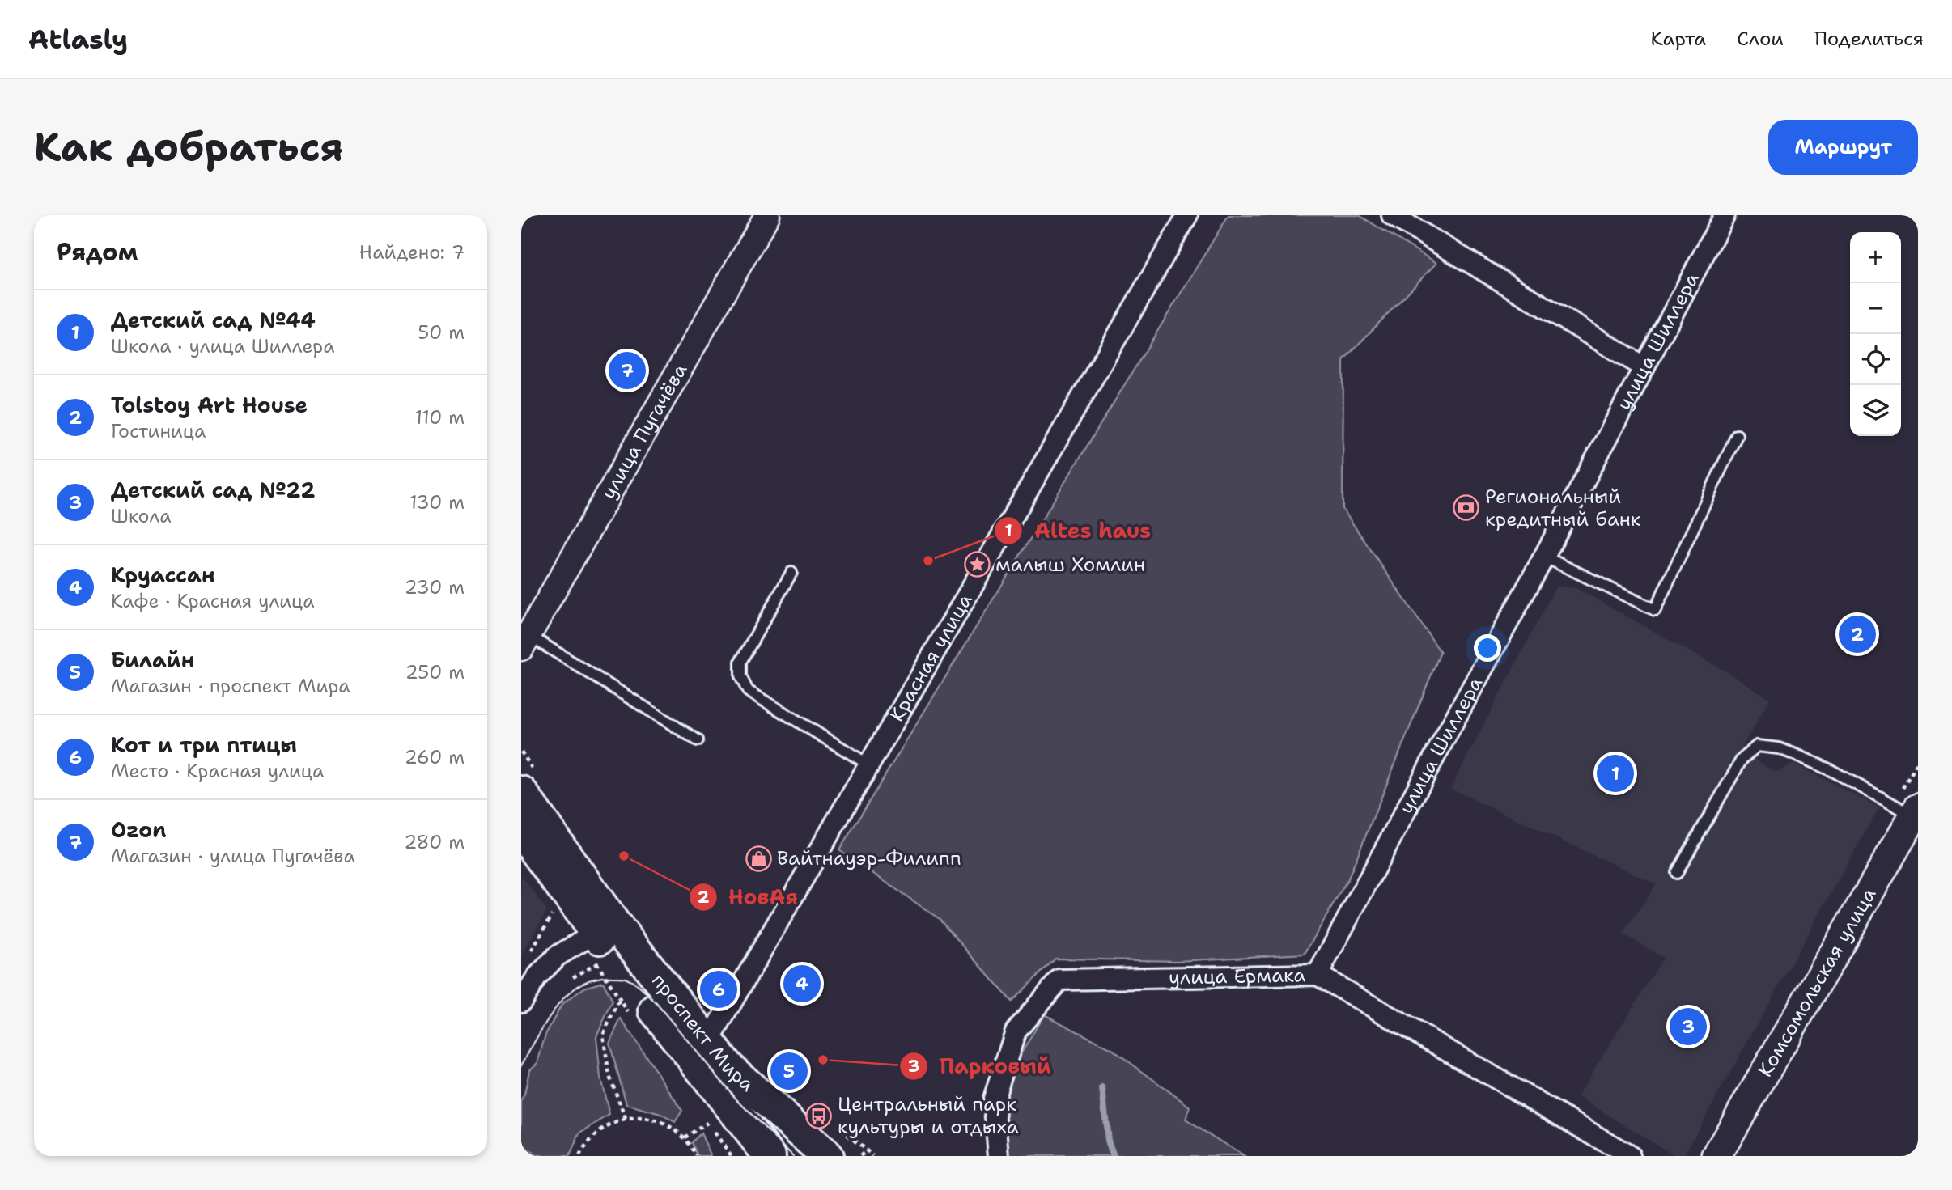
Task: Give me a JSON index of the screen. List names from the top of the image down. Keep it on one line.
{"streets":{"main road":["Комсомольская улица","проспект Мира"],"street":["улица Шиллера","улица Пугачёва","Красная улица","улица Ермака"]},"crossings":[["улица Шиллера","улица Ермака"],["Красная улица","проспект Мира"]],"places":{"bank":["Региональный кредитный банк"],"other":["Altes haus","НовАя","Парковый"],"place":["малыш Хомлин"],"shop":["Вайтнауэр-Филипп"],"bus stop":["Центральный парк культуры и отдыха"]},"page":{"header":"Atlasly","nav":["Карта","Слои","Поделиться"],"buttons":"Маршрут","title":"Как добраться","heading":["Рядом","Найдено: 7"],"map_buttons":["+","−"],"list":[{"mark":"1","name":"Детский сад №44","note":"Школа · улица Шиллера","value":"50 m"},{"mark":"2","name":"Tolstoy Art House","note":"Гостиница","value":"110 m"},{"mark":"3","name":"Детский сад №22","note":"Школа","value":"130 m"},{"mark":"4","name":"Круассан","note":"Кафе · Красная улица","value":"230 m"},{"mark":"5","name":"Билайн","note":"Магазин · проспект Мира","value":"250 m"},{"mark":"6","name":"Кот и три птицы","note":"Место · Красная улица","value":"260 m"},{"mark":"7","name":"Ozon","note":"Магазин · улица Пугачёва","value":"280 m"}],"pins":["7","2","1","4","6","3","5"]}}
